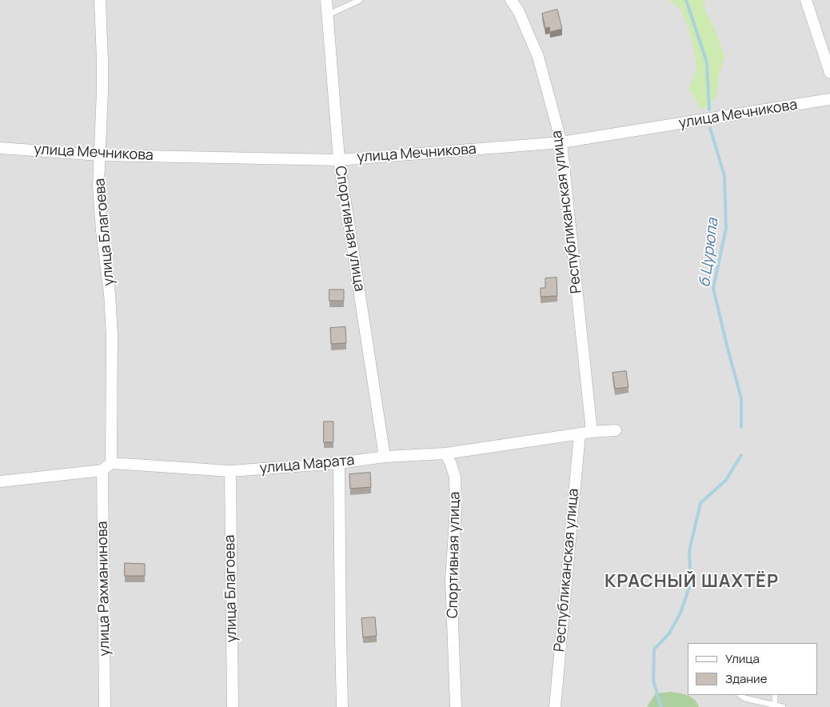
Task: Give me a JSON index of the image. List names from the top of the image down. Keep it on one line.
{"streets":{"street":["улица Мечникова","Республиканская улица","Спортивная улица","улица Благоева","улица Марата","улица Рахманинова"]},"crossings":[["улица Мечникова","Республиканская улица"],["улица Мечникова","Спортивная улица"],["улица Мечникова","улица Благоева"],["Республиканская улица","улица Марата"],["Спортивная улица","улица Марата"],["улица Благоева","улица Марата"],["улица Благоева","улица Рахманинова"],["улица Марата","улица Рахманинова"]],"districts":["КРАСНЫЙ ШАХТЁР"],"water":["б.Цурюпа"],"legend":["Улица","Здание"]}
